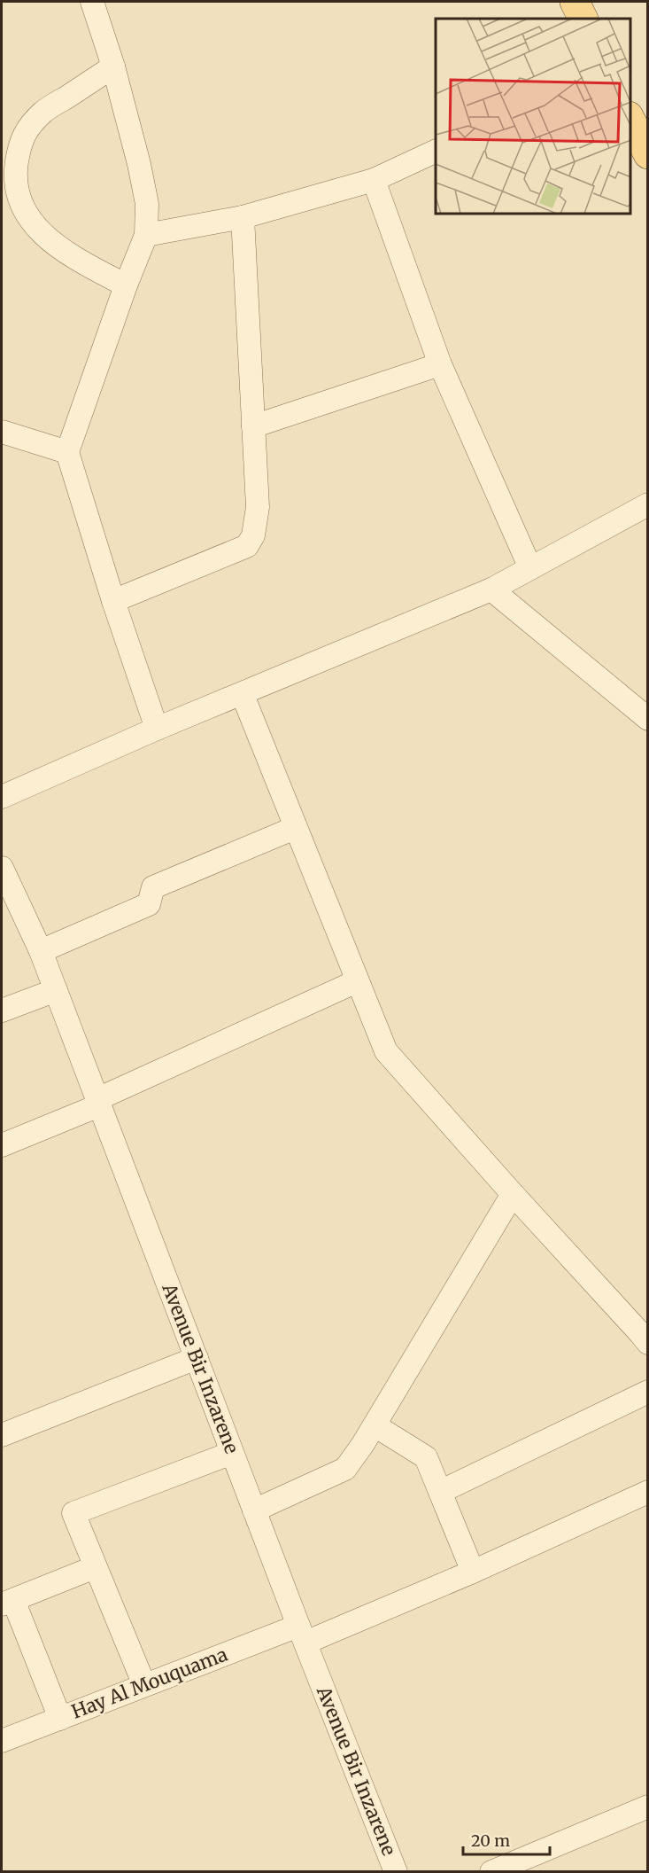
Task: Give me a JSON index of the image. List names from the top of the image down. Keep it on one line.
{"streets":{"street":["Avenue Bir Inzarene","Hay Al Mouquama"]},"crossings":[["Avenue Bir Inzarene","Hay Al Mouquama"]],"scale_bar":"20 m"}
